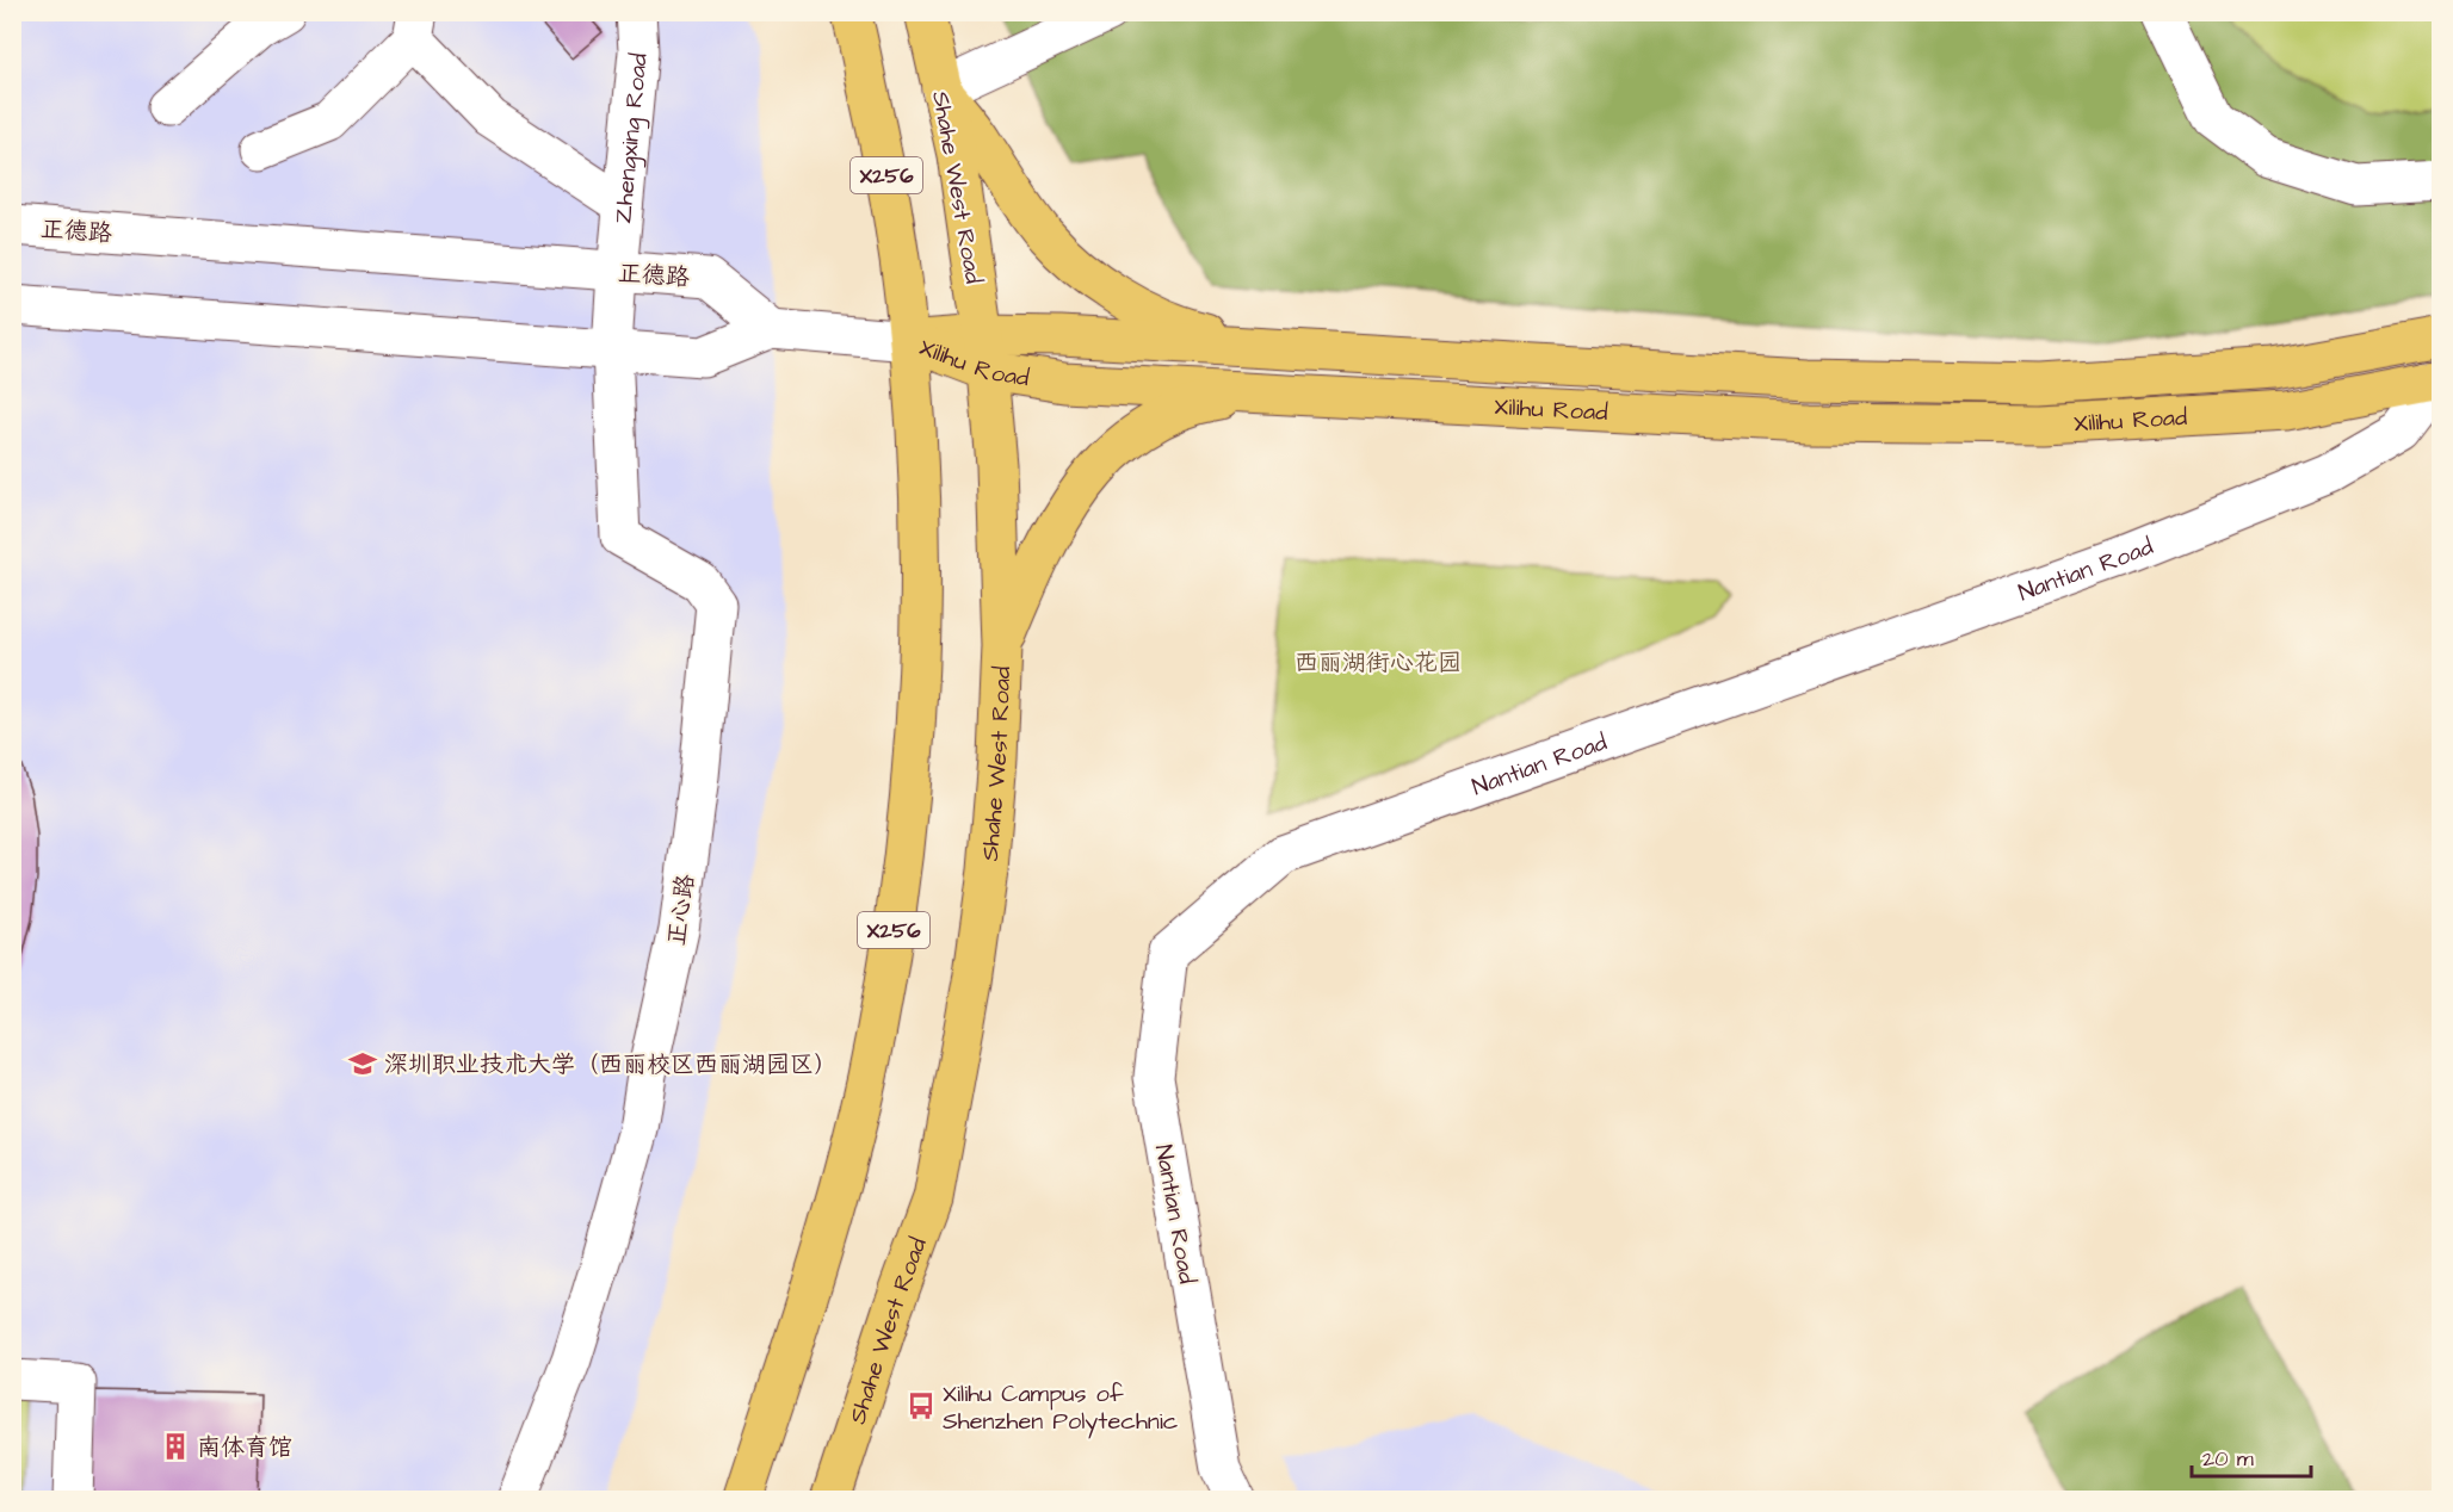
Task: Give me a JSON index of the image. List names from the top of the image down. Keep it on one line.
{"streets":{"main road":["X256","Shahe West Road","Xilihu Road"],"street":["Zhengxing Road","正德路","Nantian Road","正心路"]},"crossings":[["Zhengxing Road","正德路"],["Zhengxing Road","正心路"],["X256","Xilihu Road"],["Shahe West Road","Xilihu Road"],["Xilihu Road","Nantian Road"]],"parks":["西丽湖街心花园"],"places":{"school or university":["深圳职业技术大学（西丽校区西丽湖园区）"],"bus stop":["Xilihu Campus of Shenzhen Polytechnic"],"building":["南体育馆"]},"scale_bar":"20 m"}
